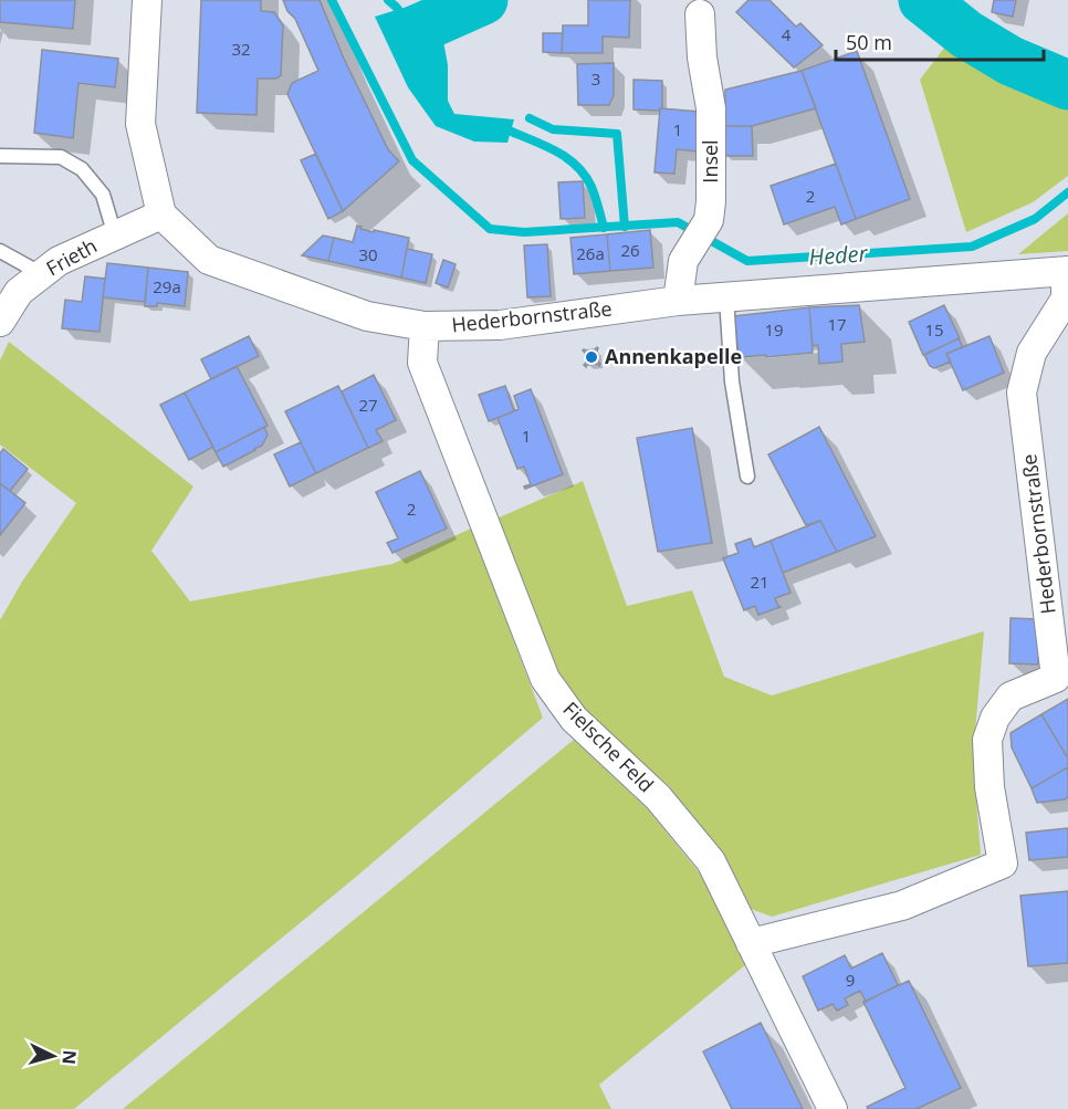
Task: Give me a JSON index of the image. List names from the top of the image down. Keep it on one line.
{"streets":{"street":["Insel","Frieth","Hederbornstraße","Fielsche Feld"]},"crossings":[["Insel","Hederbornstraße"],["Frieth","Hederbornstraße"],["Hederbornstraße","Fielsche Feld"]],"water":["Heder"],"places":["Annenkapelle"],"house_numbers":["4","32","3","1","2","26","26a","30","29a","17","19","15","27","1","2","21","9"],"scale_bar":"50 m","north":"right"}
